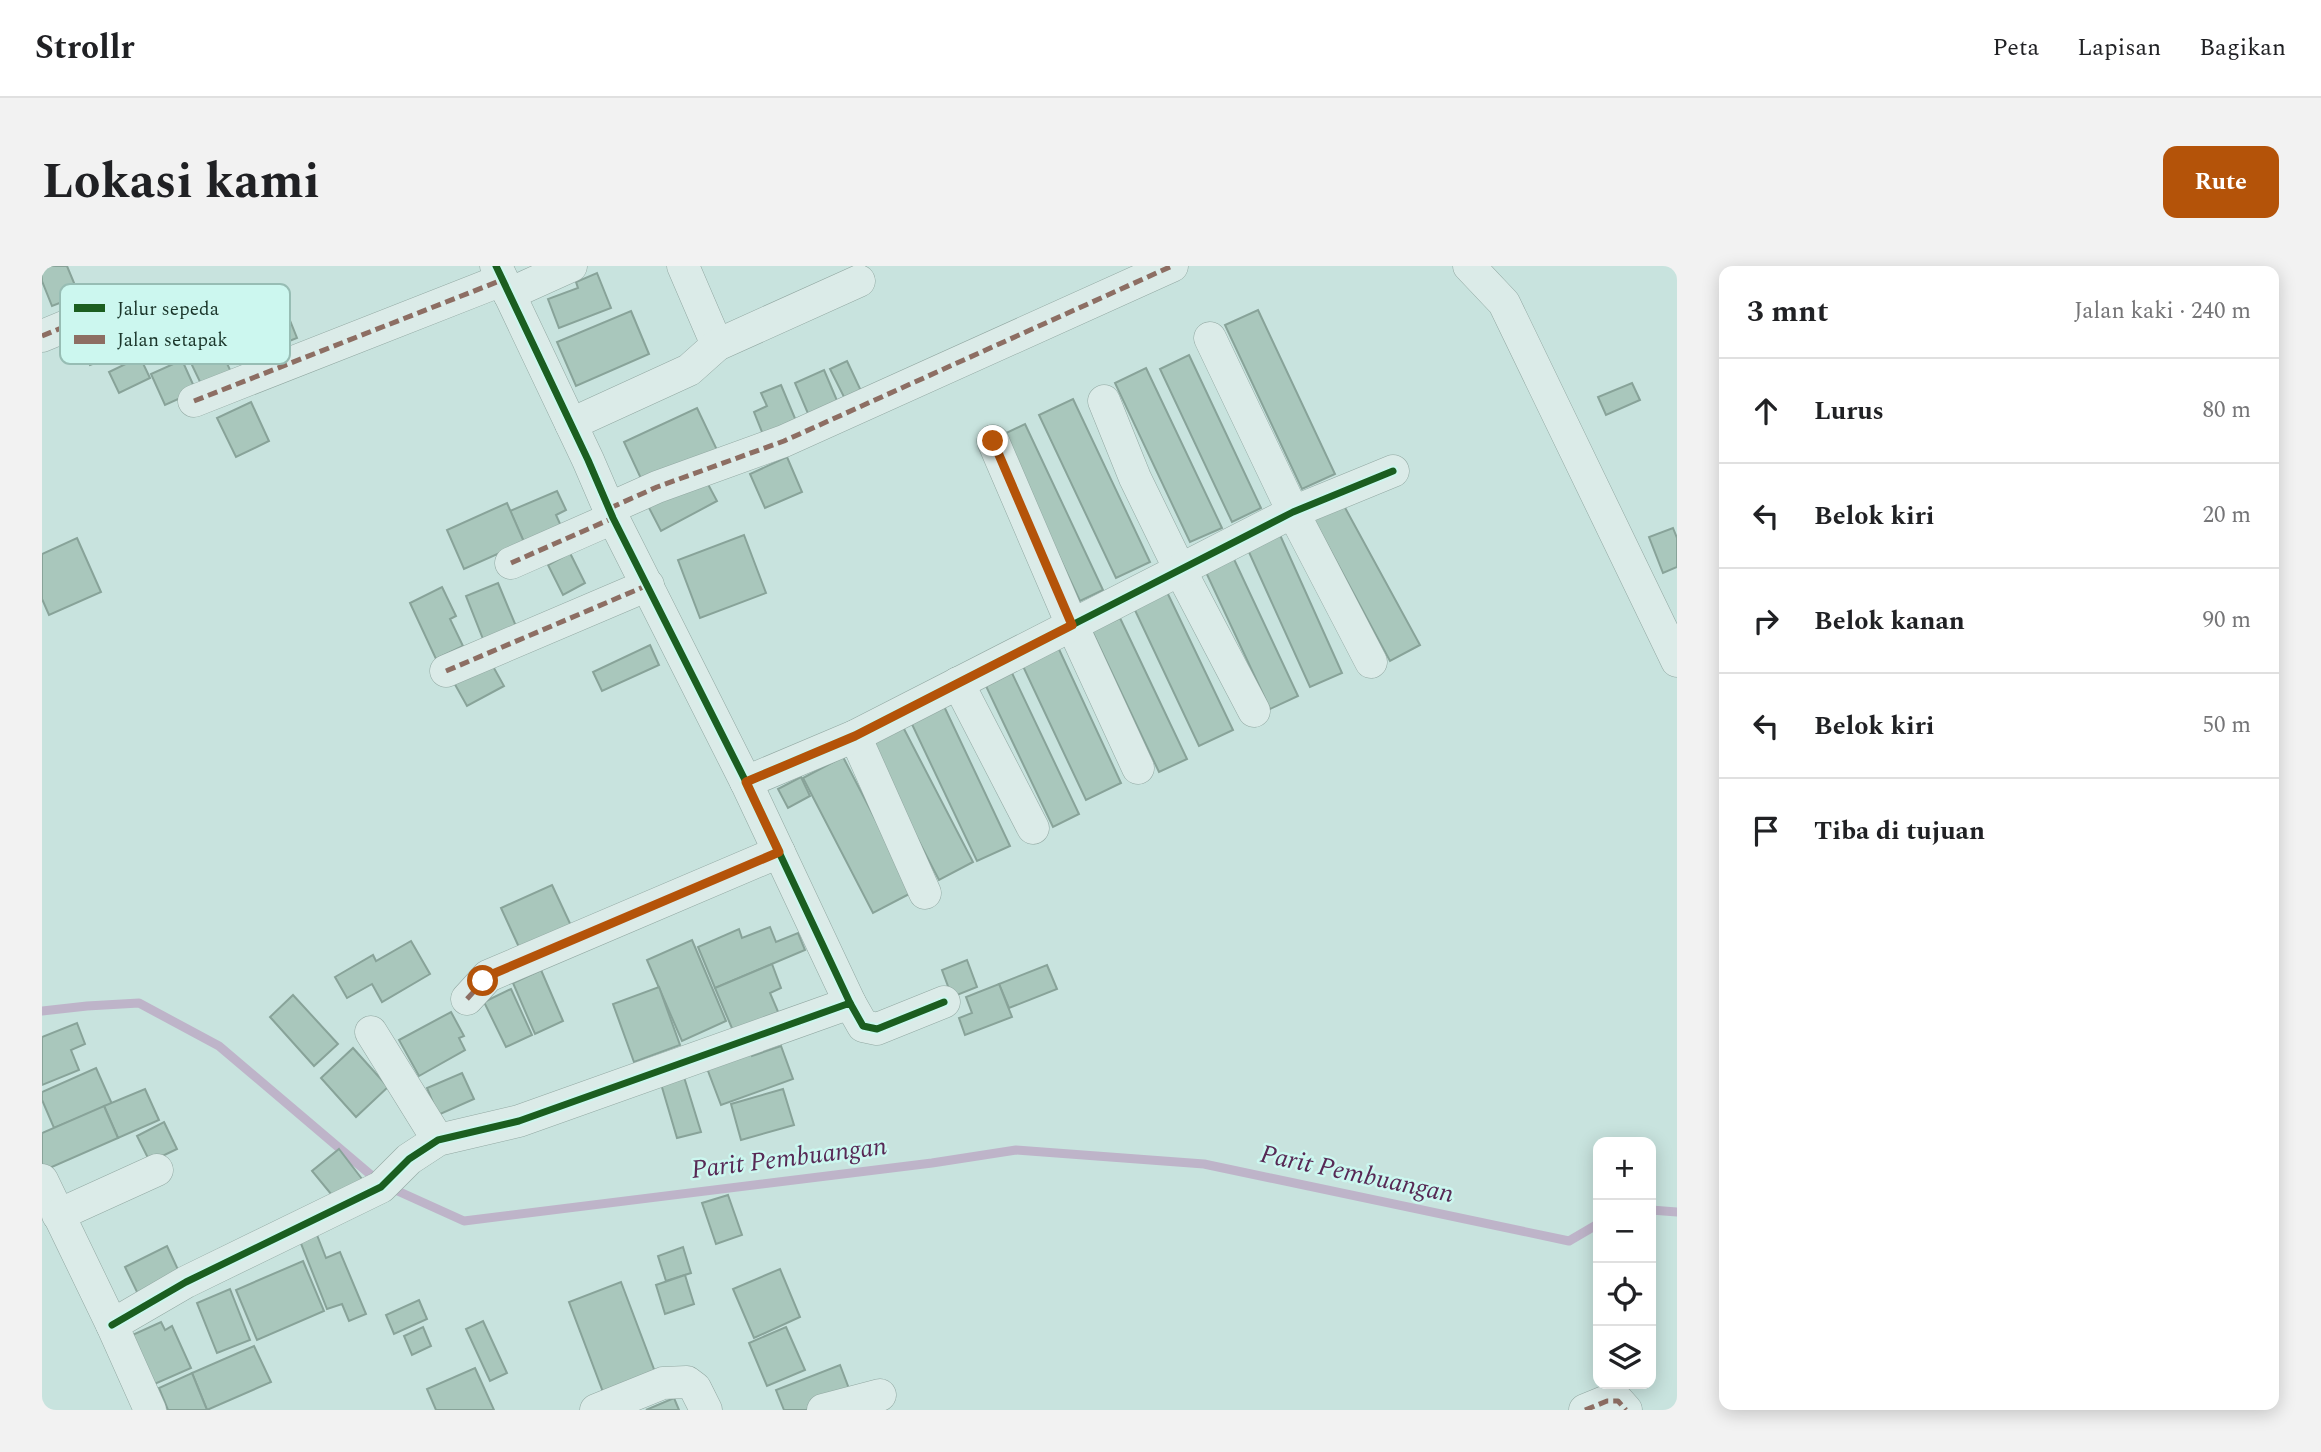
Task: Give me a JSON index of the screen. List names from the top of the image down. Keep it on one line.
{"water":["Parit Pembuangan"],"legend":["Jalur sepeda","Jalan setapak"],"page":{"header":"Strollr","nav":["Peta","Lapisan","Bagikan"],"title":"Lokasi kami","buttons":"Rute","heading":["3 mnt","Jalan kaki · 240 m"],"list":[["Lurus","80 m"],["Belok kiri","20 m"],["Belok kanan","90 m"],["Belok kiri","50 m"],"Tiba di tujuan"],"map_buttons":["+","−"]}}
